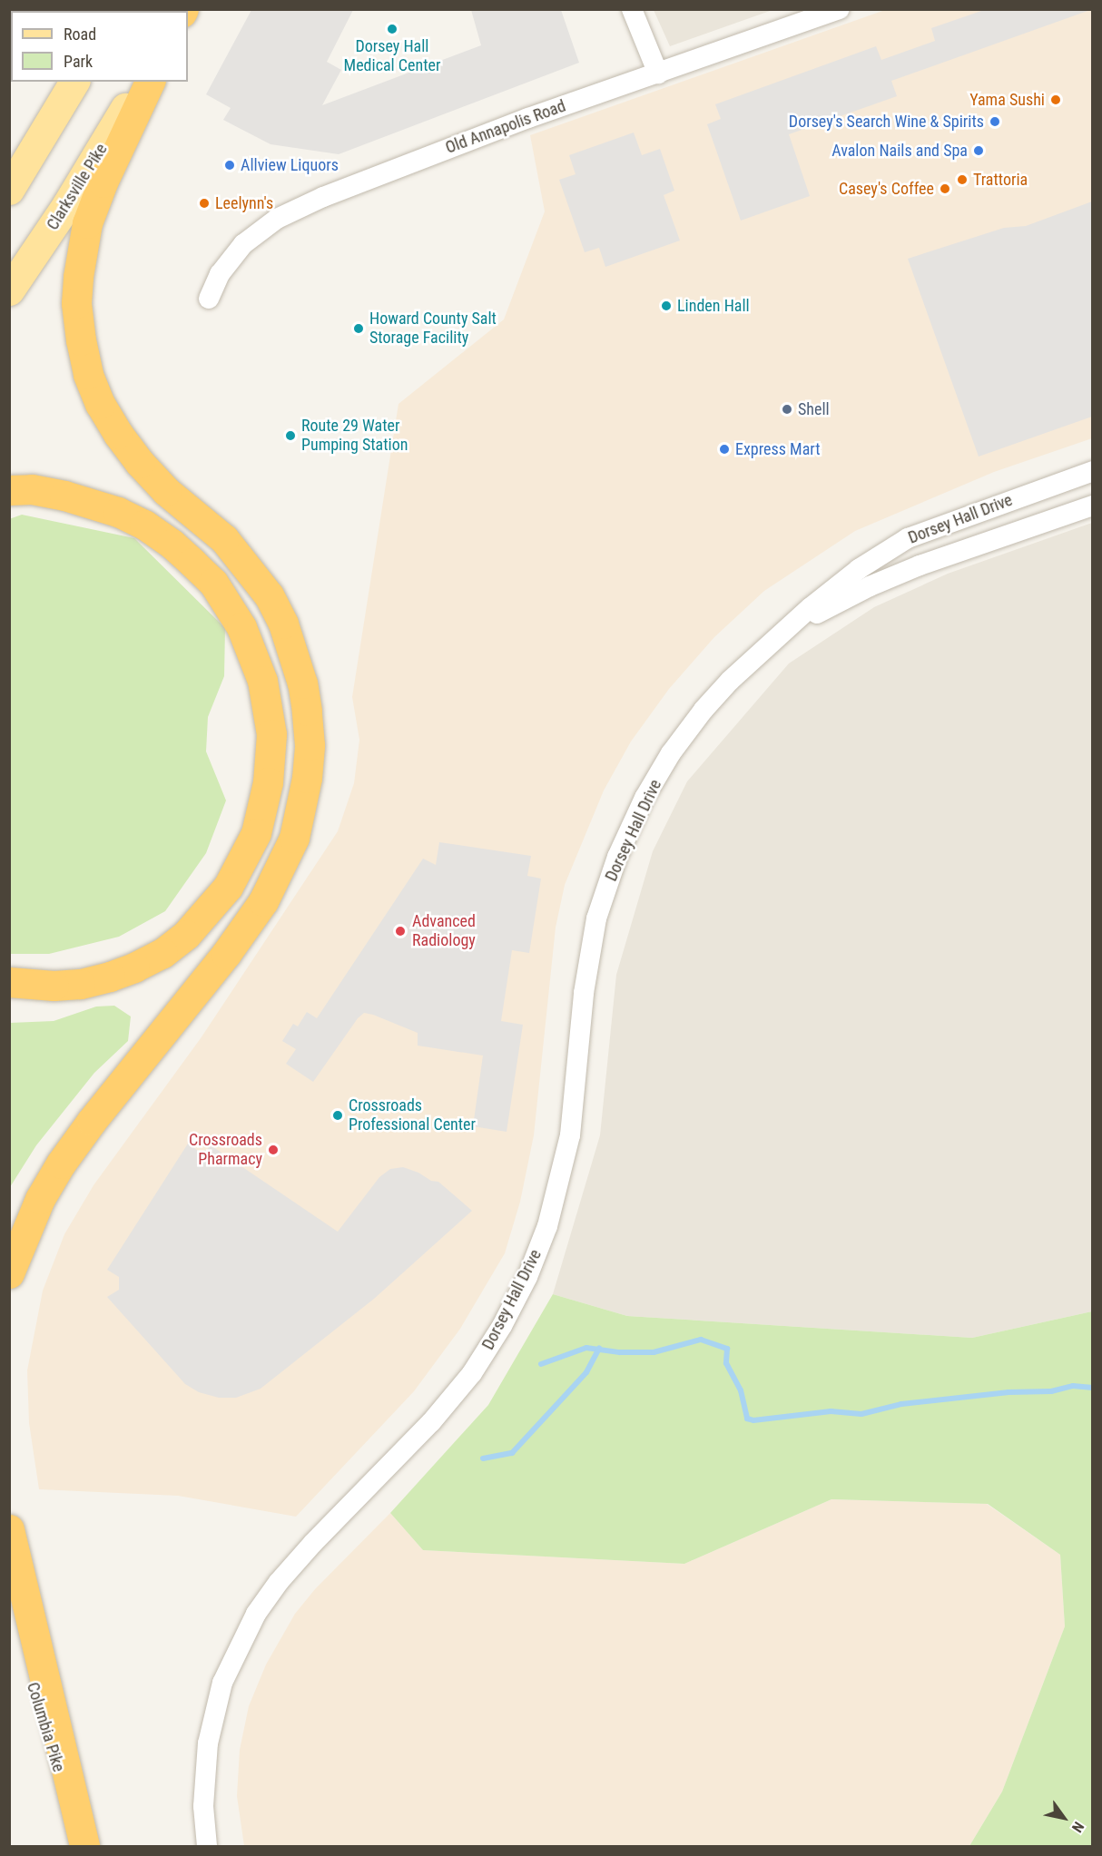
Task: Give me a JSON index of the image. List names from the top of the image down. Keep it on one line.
{"streets":{"highway":["Columbia Pike"],"main road":["Clarksville Pike"],"street":["Old Annapolis Road","Dorsey Hall Drive"]},"places":["Dorsey Hall Medical Center","Yama Sushi","Dorsey's Search Wine & Spirits","Avalon Nails and Spa","Allview Liquors","Trattoria","Casey's Coffee","Leelynn's","Linden Hall","Howard County Salt Storage Facility","Shell","Route 29 Water Pumping Station","Express Mart","Advanced Radiology","Crossroads Professional Center","Crossroads Pharmacy"],"legend":["Road","Park"],"north":"bottom right"}
